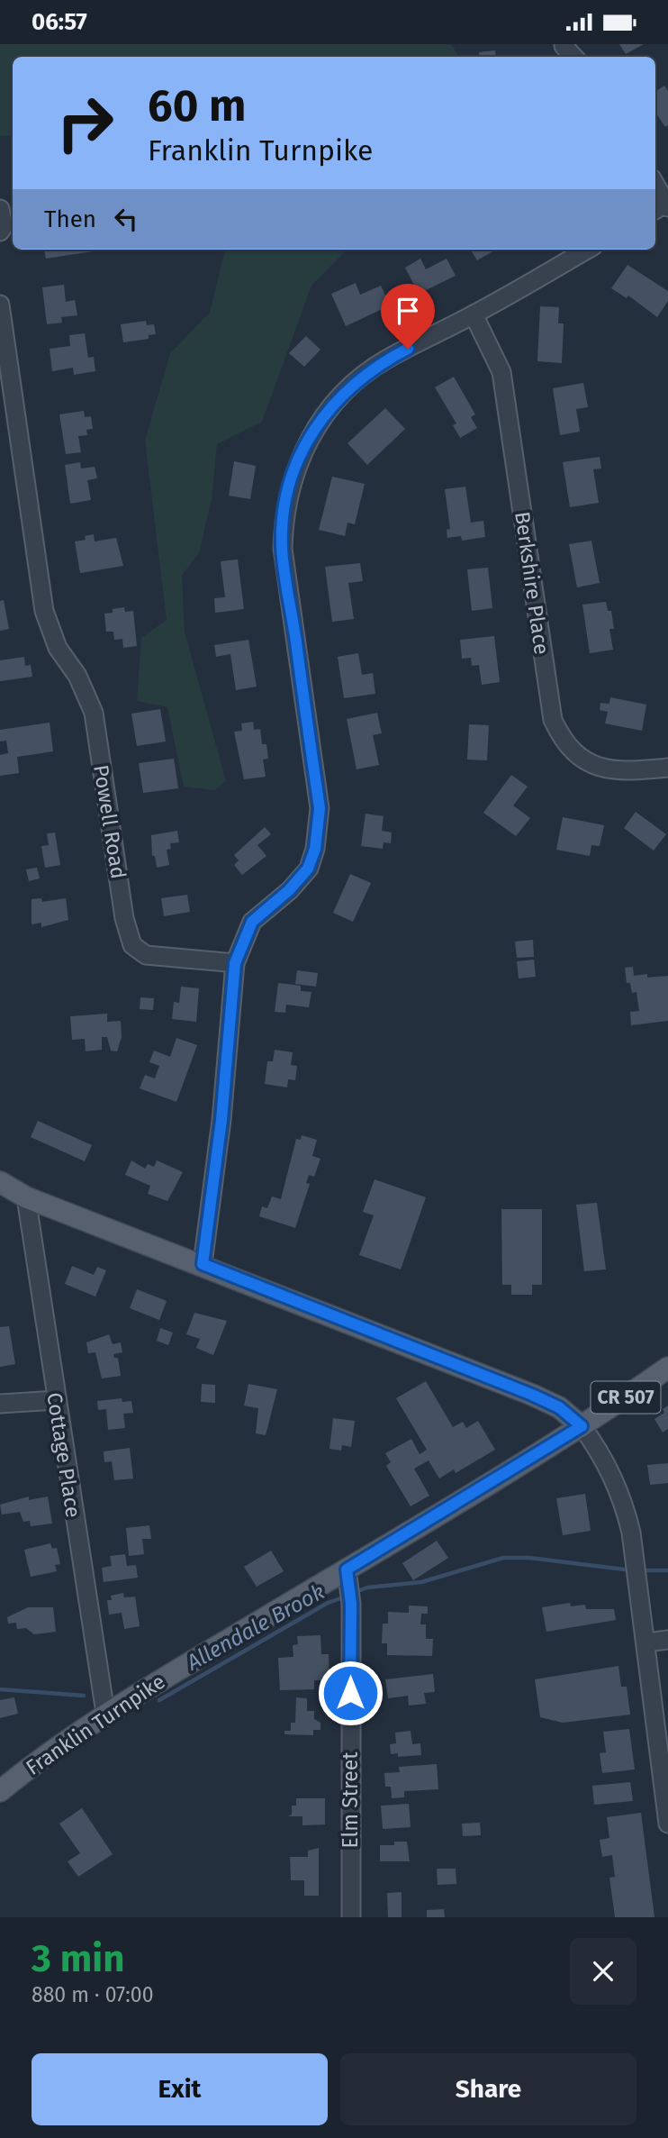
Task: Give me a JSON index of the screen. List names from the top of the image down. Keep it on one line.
{"streets":{"main road":["CR 507","Franklin Turnpike"],"street":["Berkshire Place","Powell Road","Cottage Place","Elm Street"]},"crossings":[["CR 507","Franklin Turnpike"],["Cottage Place","Franklin Turnpike"],["Franklin Turnpike","Elm Street"]],"water":["Allendale Brook"],"page":{"status":"06:57","turn":["60 m","Franklin Turnpike"],"then":"Then","heading":["3 min","880 m · 07:00"],"buttons":["Exit","Share"]}}
